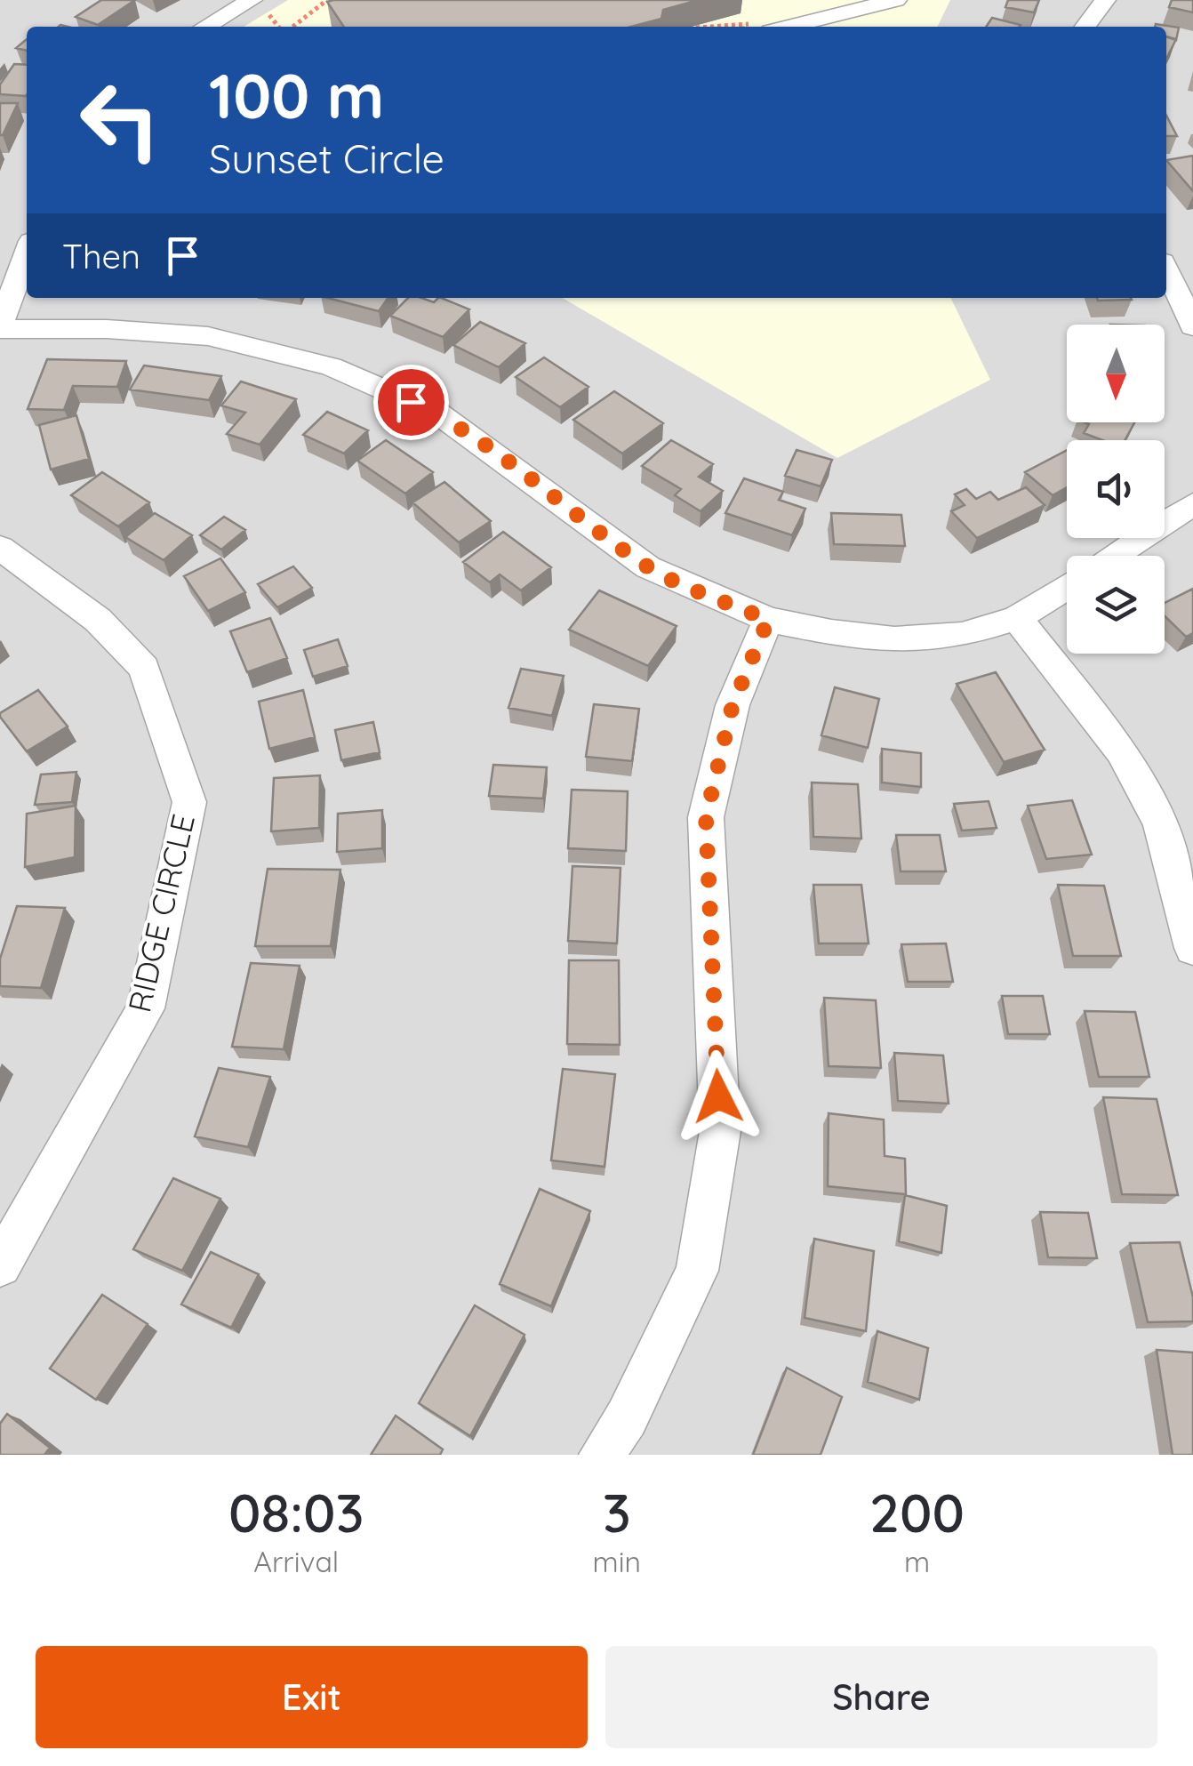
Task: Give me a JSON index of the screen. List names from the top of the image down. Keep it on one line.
{"streets":{"street":["RIDGE CIRCLE"]},"north":"bottom","page":{"turn":["100 m","Sunset Circle"],"then":"Then","eta":["08:03","Arrival","3","min","200","m"],"buttons":["Exit","Share"]}}
